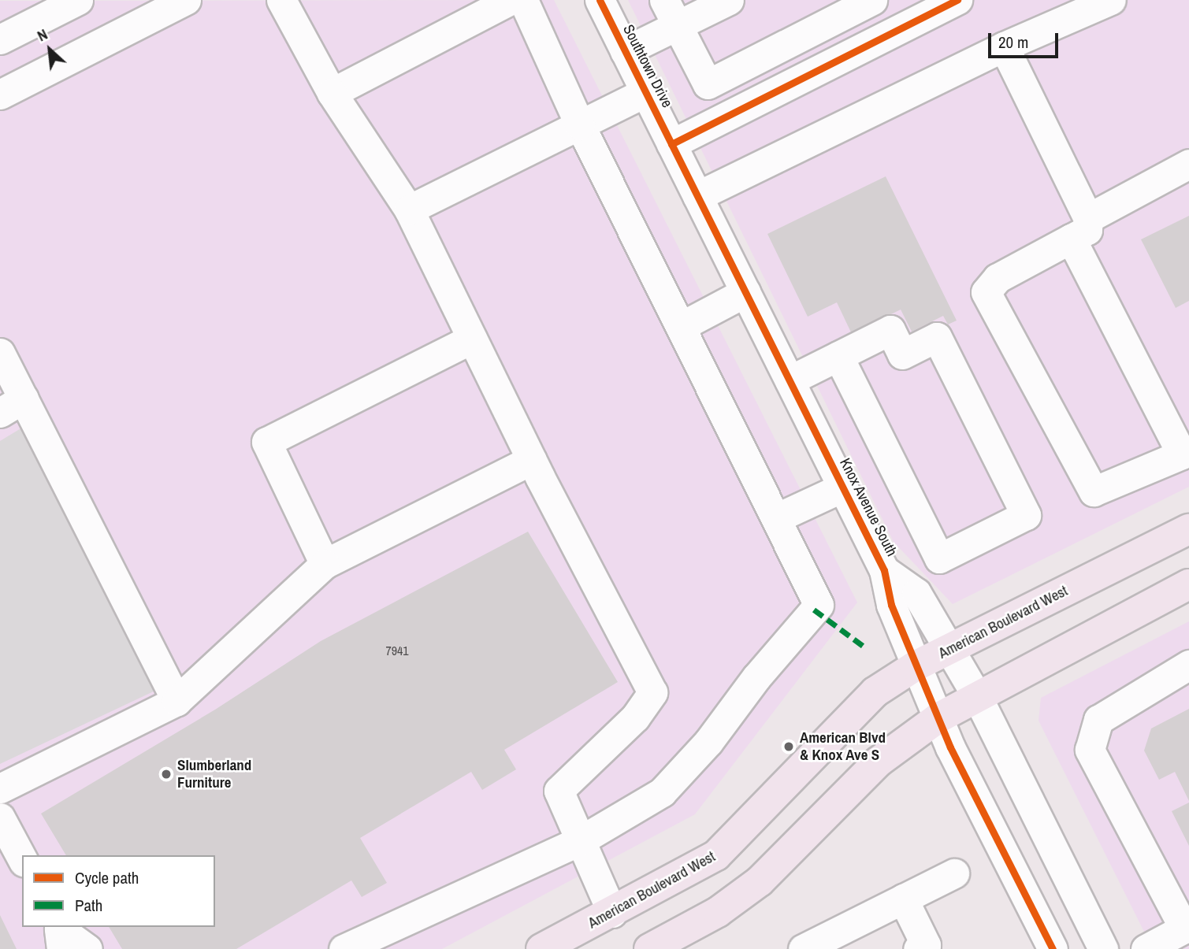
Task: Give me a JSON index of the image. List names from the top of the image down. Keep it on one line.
{"streets":{"main road":["American Boulevard West"],"street":["Southtown Drive","Knox Avenue South"]},"crossings":[["Southtown Drive","Knox Avenue South"],["Knox Avenue South","American Boulevard West"]],"places":["American Blvd & Knox Ave S","Slumberland Furniture"],"house_numbers":["7941"],"legend":["Cycle path","Path"],"scale_bar":"20 m","north":"top left"}
